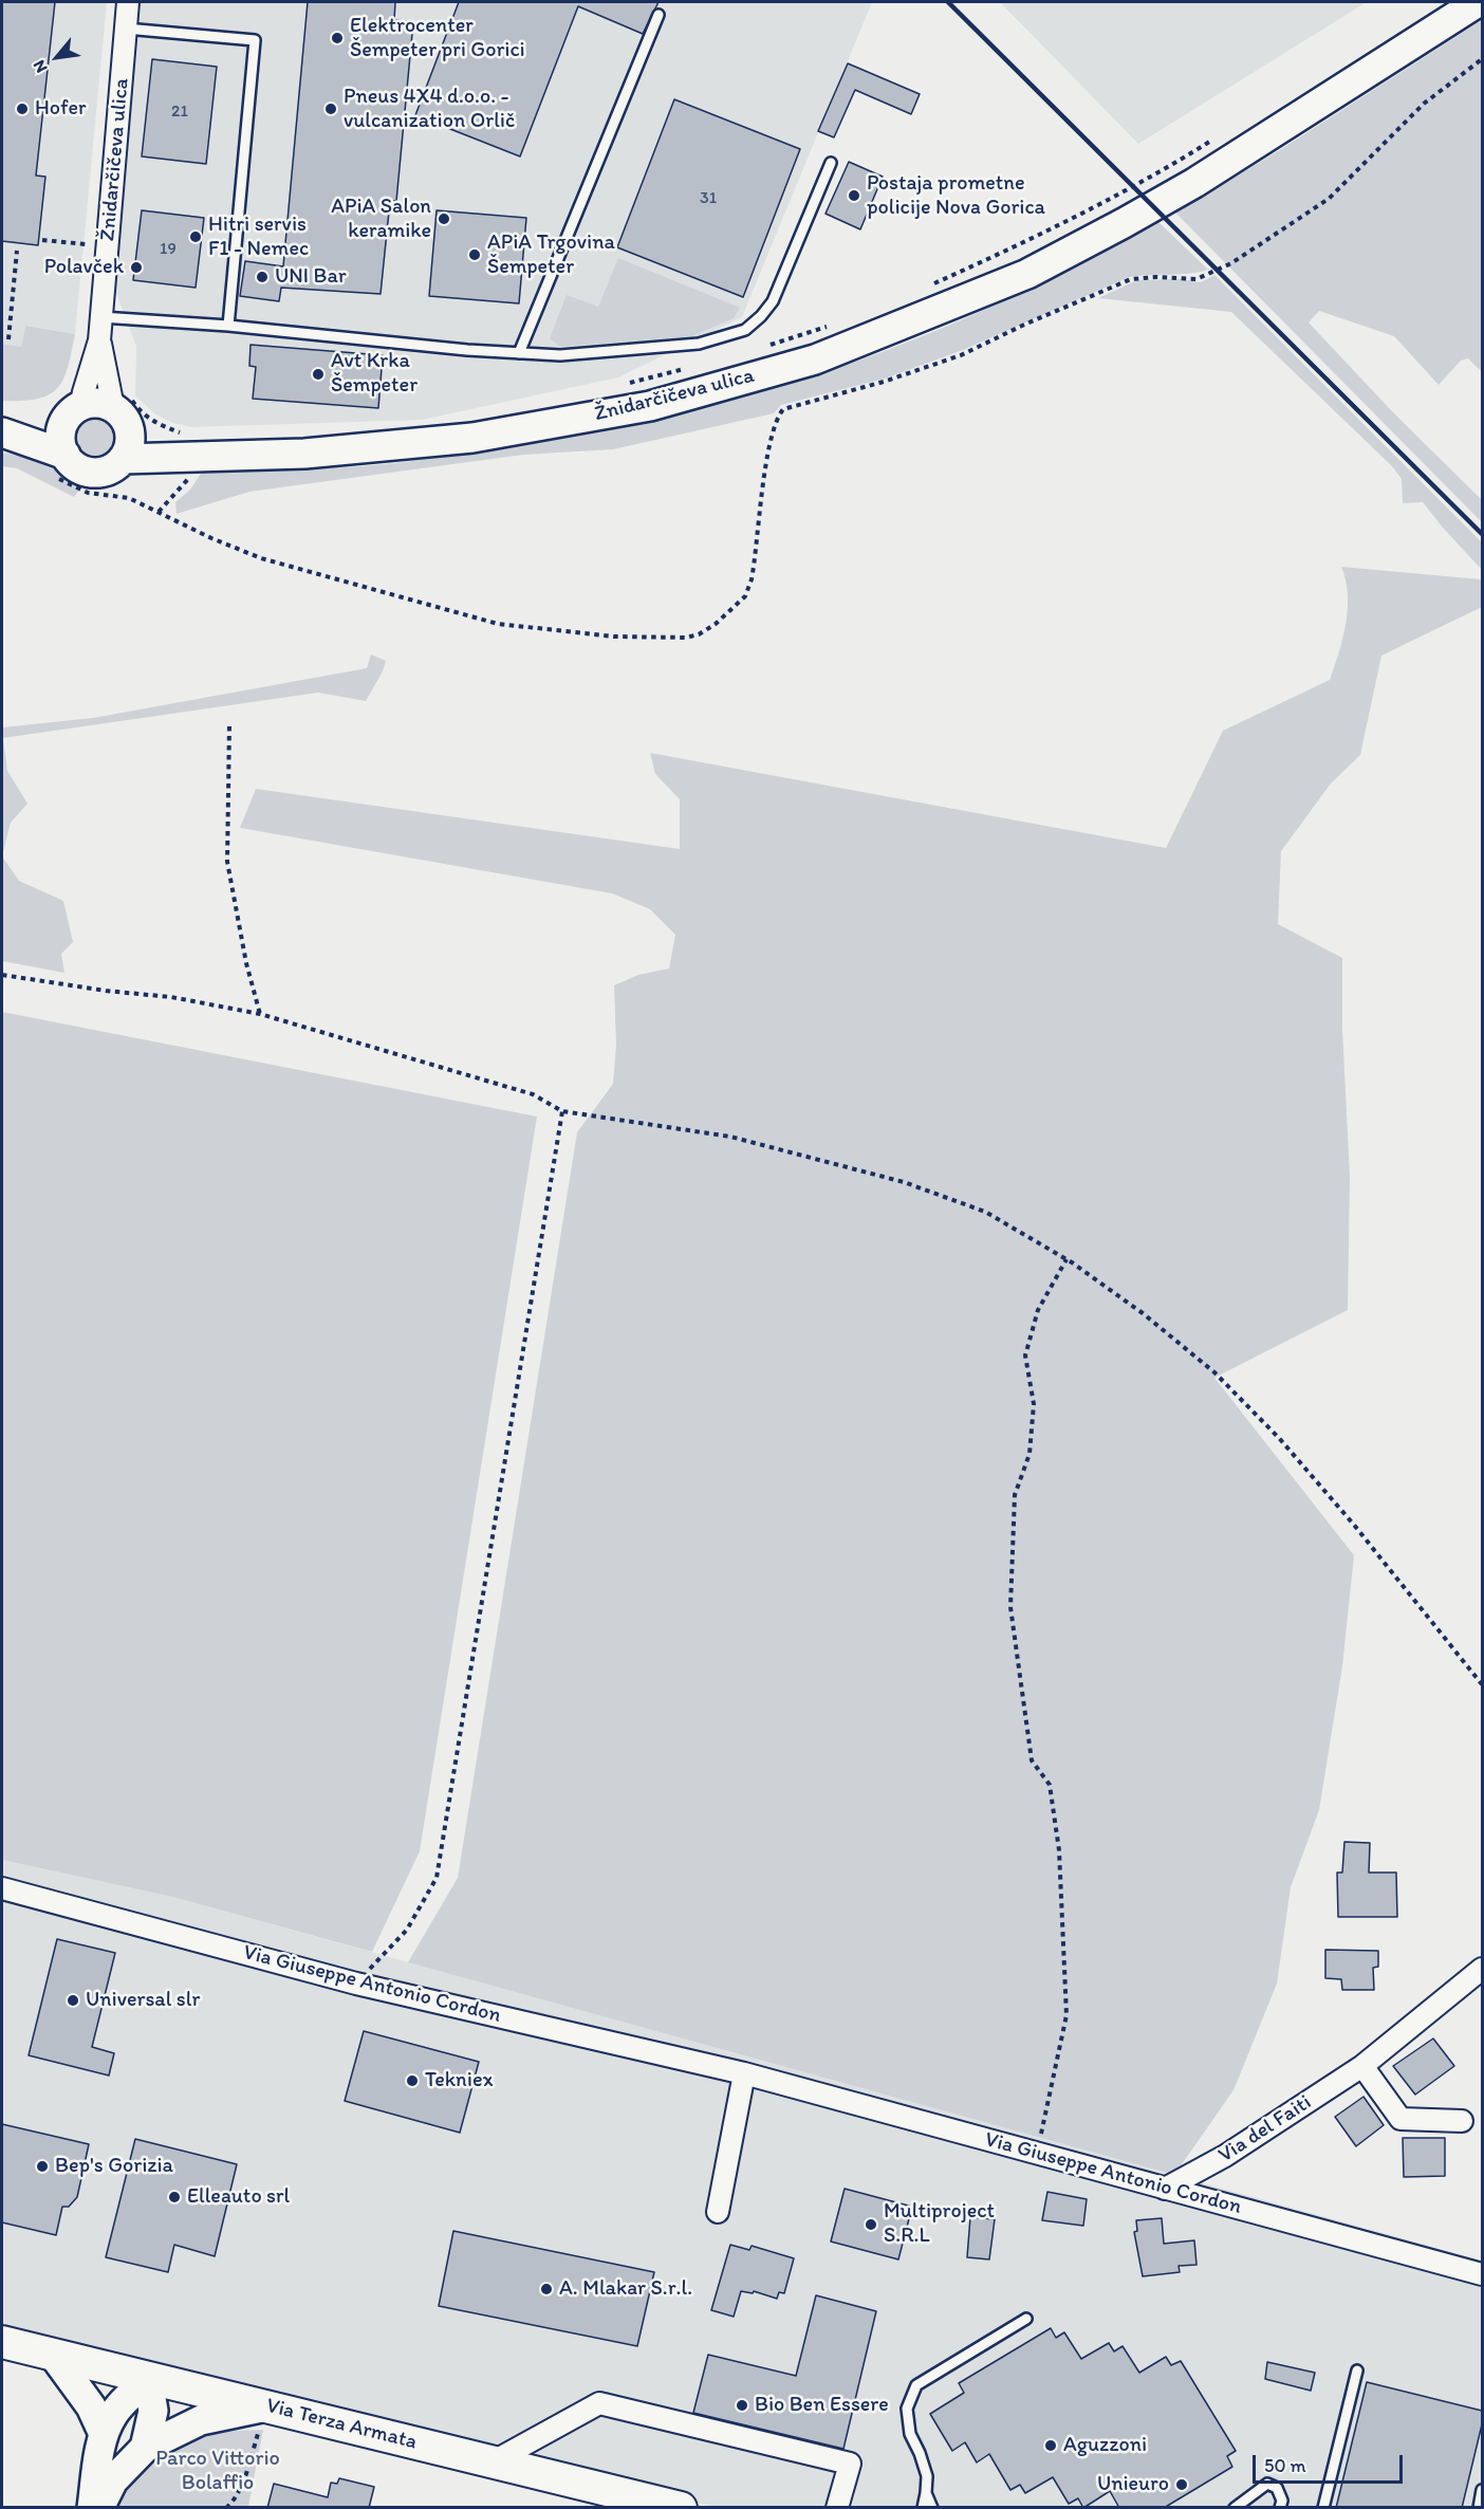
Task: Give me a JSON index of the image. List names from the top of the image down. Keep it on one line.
{"streets":{"main road":["Via Terza Armata"],"street":["Žnidarčičeva ulica","Via Giuseppe Antonio Cordon","Via del Faiti"]},"crossings":[["Via Giuseppe Antonio Cordon","Via del Faiti"]],"parks":["Parco Vittorio Bolaffio"],"places":["Elektrocenter Šempeter pri Gorici","Hofer","Pneus 4X4 d.o.o. - vulcanization Orlič","Postaja prometne policije Nova Gorica","APiA Salon keramike","Hitri servis F1 - Nemec","APiA Trgovina Šempeter","Polavček","UNI Bar","Avt Krka Šempeter","Universal slr","Tekniex","Bep's Gorizia","Elleauto srl","Multiproject S.R.L","A. Mlakar S.r.l.","Bio Ben Essere","Aguzzoni","Unieuro"],"house_numbers":["21","31","19"],"scale_bar":"50 m","north":"bottom left"}
